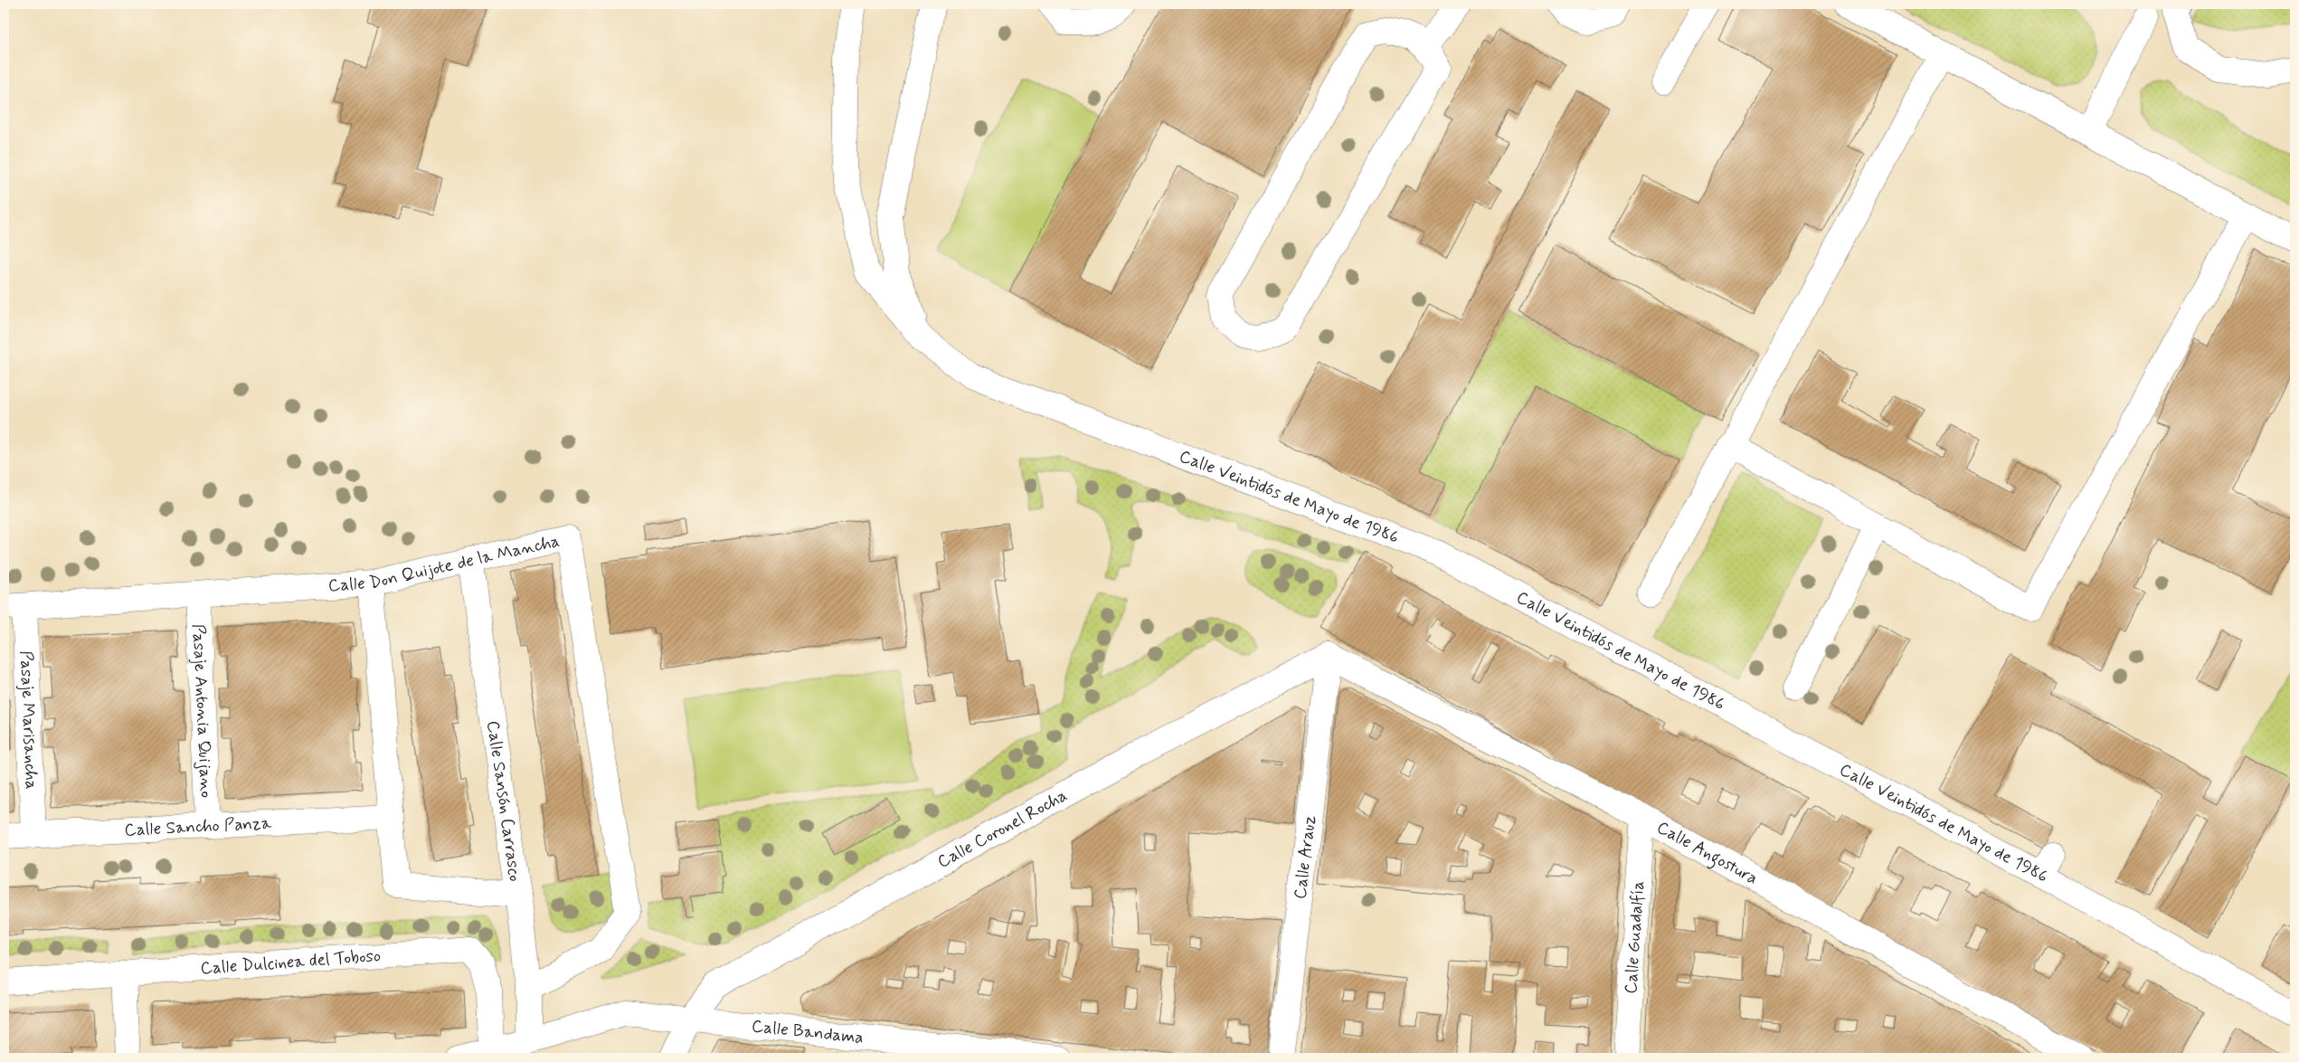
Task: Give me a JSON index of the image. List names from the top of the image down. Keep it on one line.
{"streets":{"street":["Calle Veintidós de Mayo de 1986","Calle Don Quijote de la Mancha","Pasaje Antonia Quijano","Pasaje Marisancha","Calle Sansón Carrasco","Calle Sancho Panza","Calle Coronel Rocha","Calle Angostura","Calle Arauz","Calle Guadalfía","Calle Dulcinea del Toboso","Calle Bandama"]},"crossings":[["Calle Don Quijote de la Mancha","Pasaje Antonia Quijano"],["Calle Don Quijote de la Mancha","Pasaje Marisancha"],["Calle Don Quijote de la Mancha","Calle Sansón Carrasco"],["Pasaje Antonia Quijano","Calle Sancho Panza"],["Pasaje Marisancha","Calle Sancho Panza"],["Calle Sansón Carrasco","Calle Bandama"],["Calle Coronel Rocha","Calle Angostura"],["Calle Coronel Rocha","Calle Arauz"],["Calle Coronel Rocha","Calle Bandama"],["Calle Angostura","Calle Arauz"],["Calle Angostura","Calle Guadalfía"],["Calle Dulcinea del Toboso","Calle Bandama"]]}
